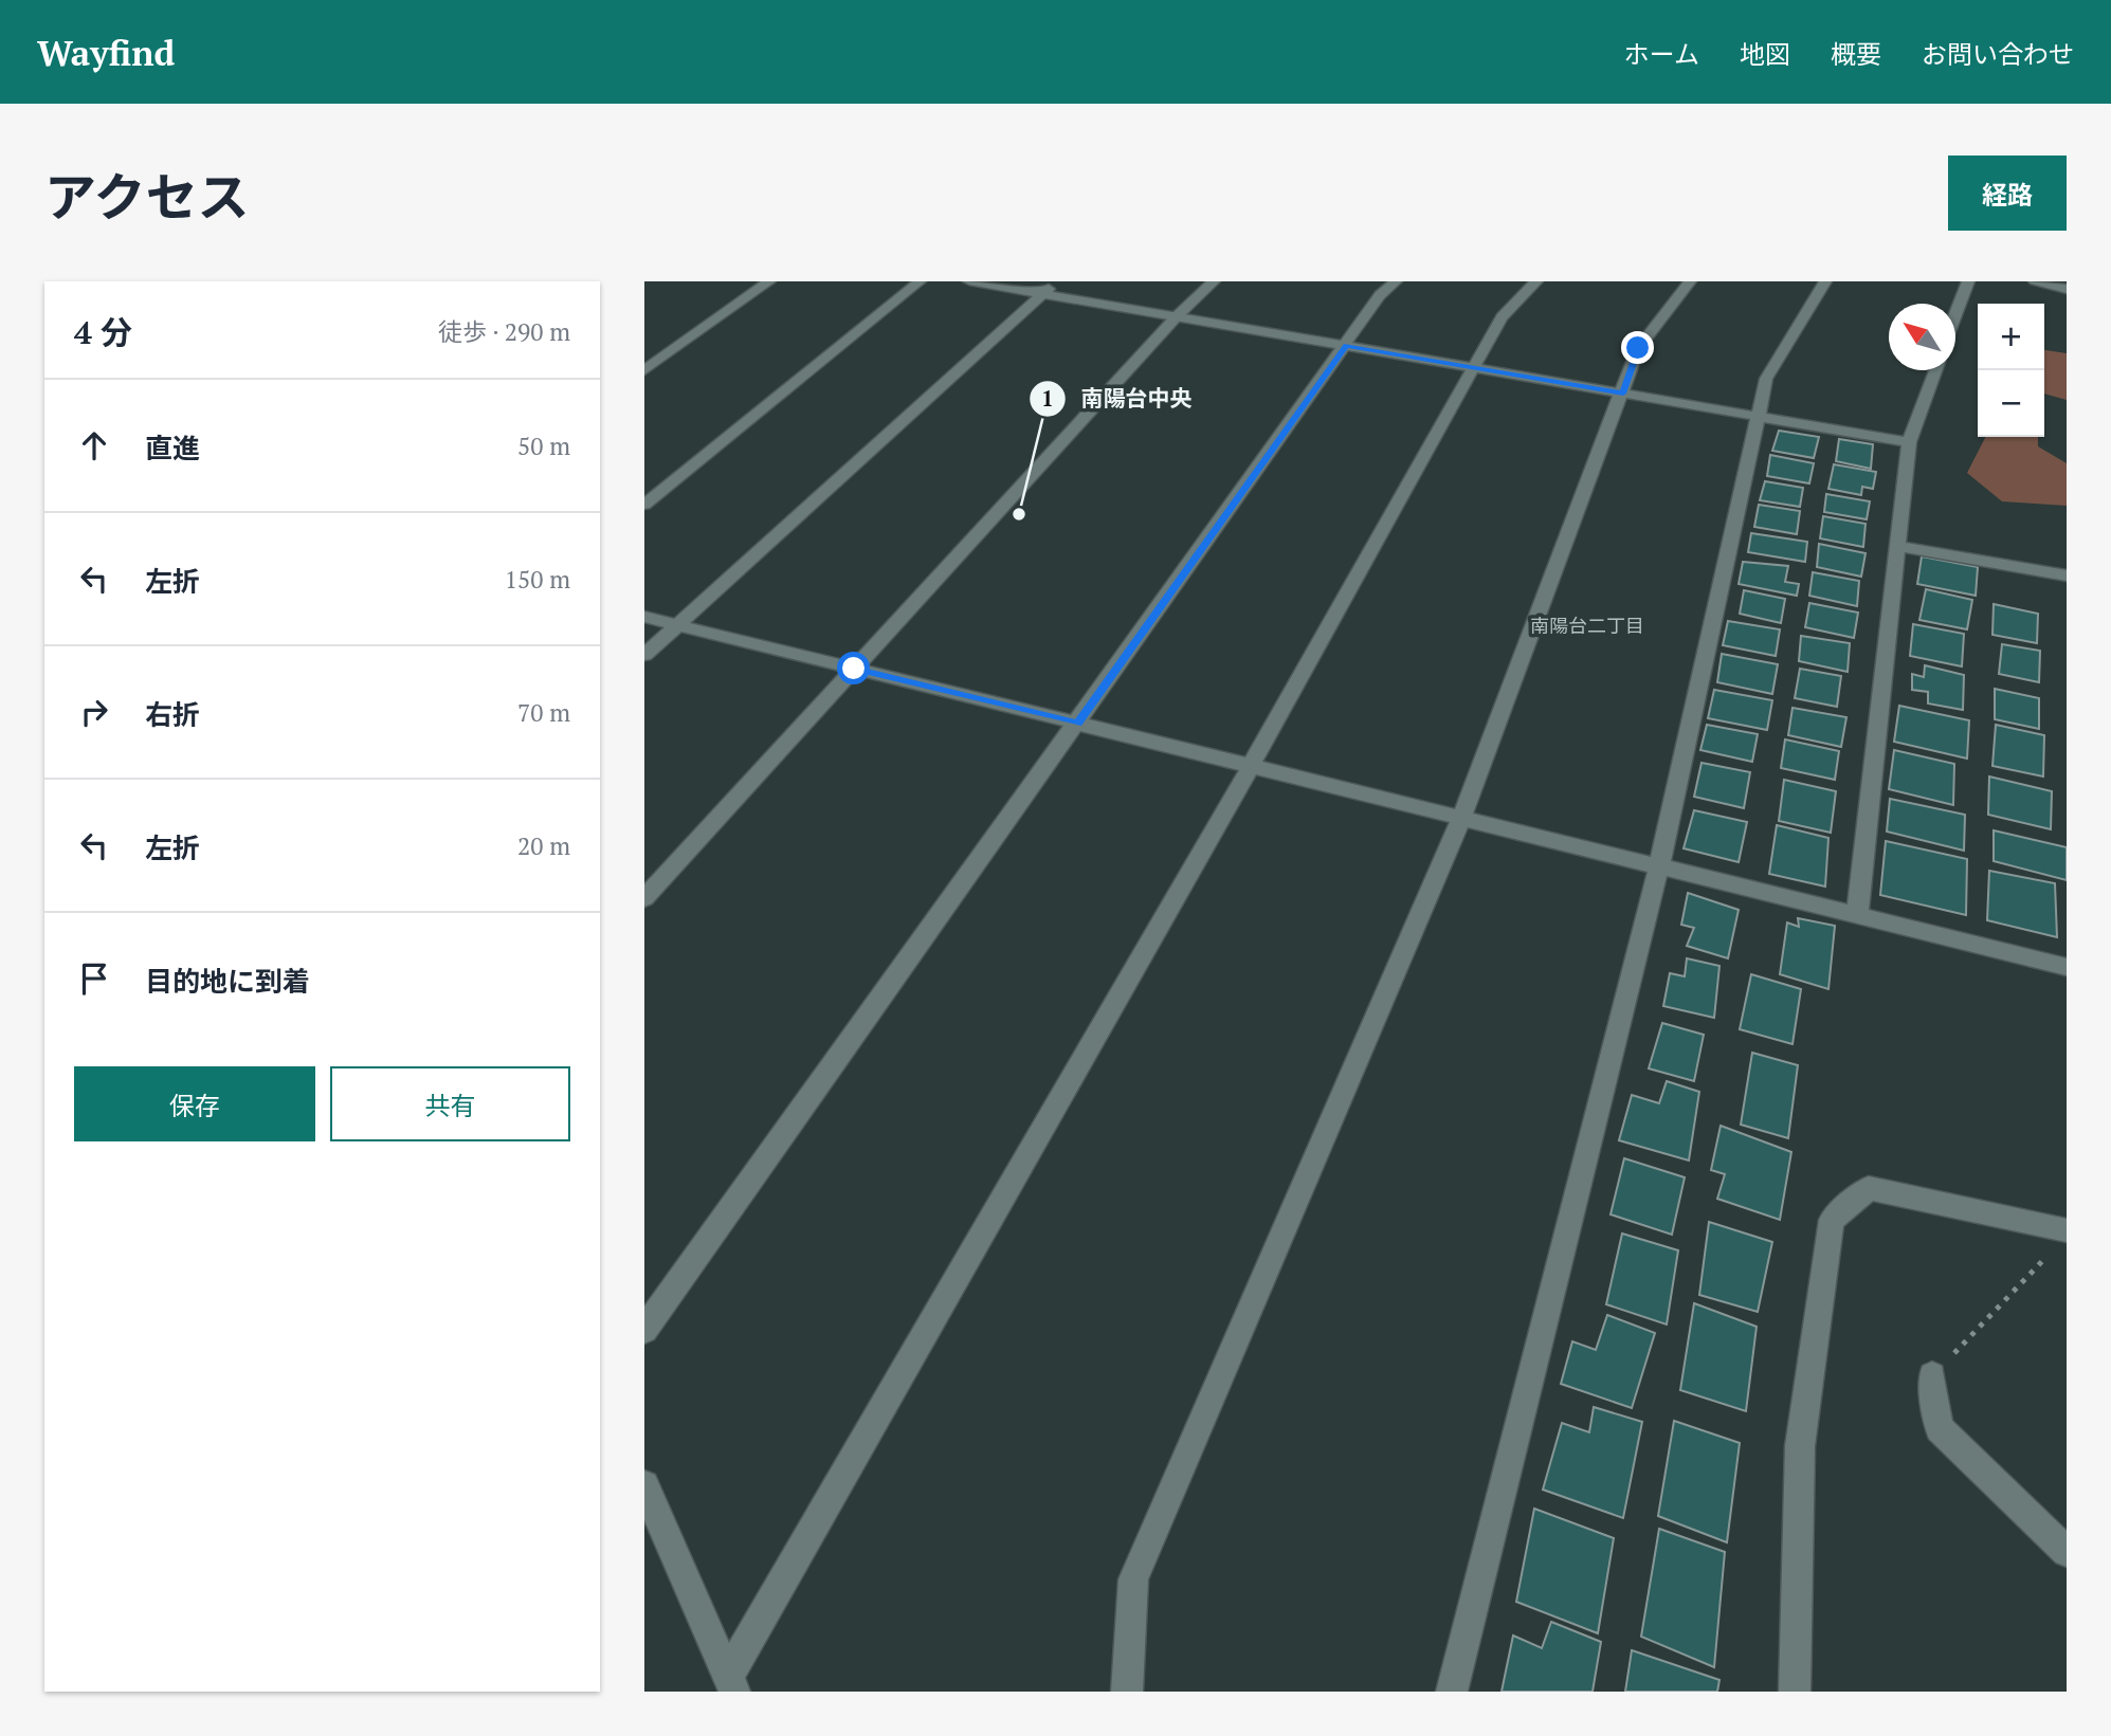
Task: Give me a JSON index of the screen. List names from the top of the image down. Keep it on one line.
{"districts":["南陽台二丁目"],"places":["南陽台中央"],"north":"top left","page":{"header":"Wayfind","nav":["ホーム","地図","概要","お問い合わせ"],"title":"アクセス","buttons":["経路",["保存","共有"]],"heading":["4 分","徒歩 · 290 m"],"map_buttons":["+","−"],"list":[["直進","50 m"],["左折","150 m"],["右折","70 m"],["左折","20 m"],"目的地に到着"]}}
